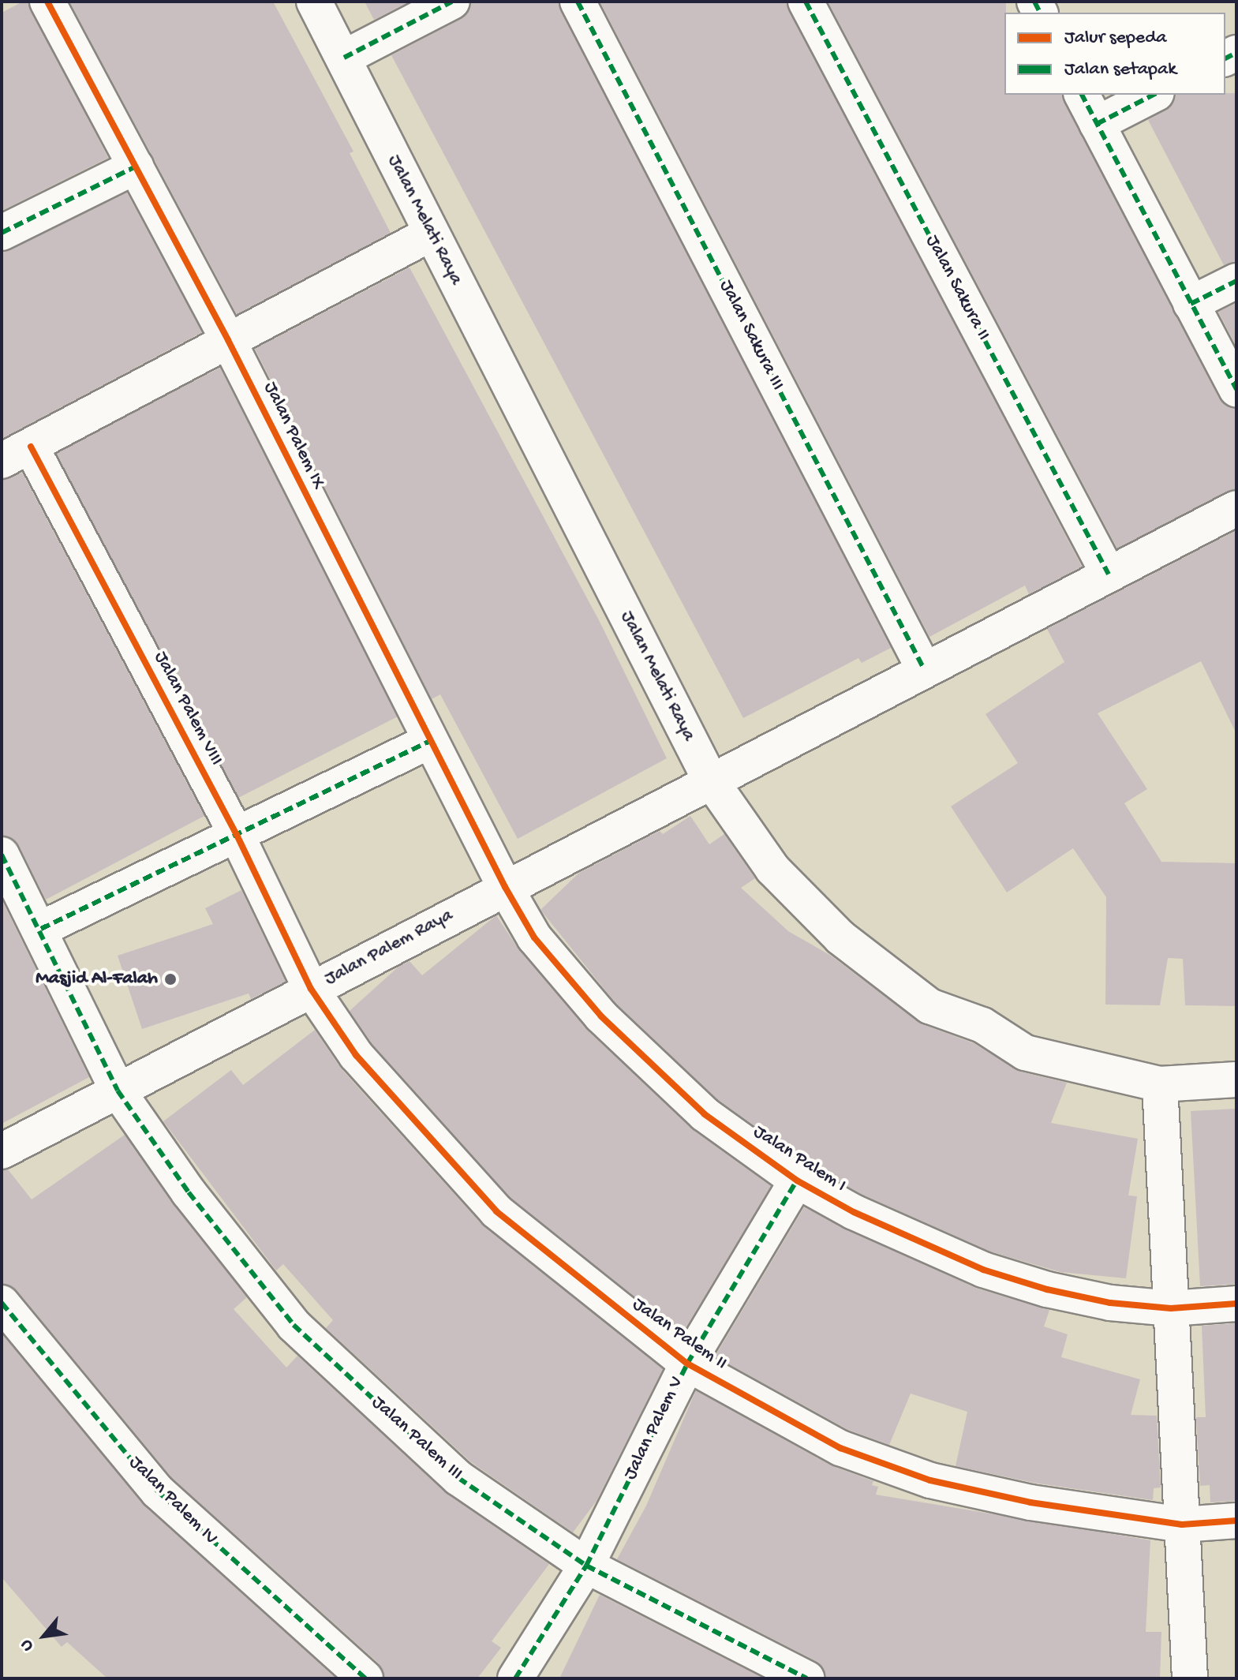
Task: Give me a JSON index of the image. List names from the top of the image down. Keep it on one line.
{"streets":{"street":["Jalan Melati Raya","Jalan Sakura II","Jalan Sakura III","Jalan Palem IX","Jalan Palem VIII","Jalan Palem Raya","Jalan Palem I","Jalan Palem II","Jalan Palem V","Jalan Palem III","Jalan Palem IV"]},"crossings":[["Jalan Melati Raya","Jalan Palem Raya"],["Jalan Sakura II","Jalan Palem Raya"],["Jalan Sakura III","Jalan Palem Raya"],["Jalan Palem IX","Jalan Palem Raya"],["Jalan Palem IX","Jalan Palem I"],["Jalan Palem VIII","Jalan Palem Raya"],["Jalan Palem VIII","Jalan Palem II"],["Jalan Palem Raya","Jalan Palem I"],["Jalan Palem Raya","Jalan Palem II"],["Jalan Palem Raya","Jalan Palem III"],["Jalan Palem I","Jalan Palem V"],["Jalan Palem II","Jalan Palem V"],["Jalan Palem V","Jalan Palem III"]],"places":["Masjid Al-Falah"],"legend":["Jalur sepeda","Jalan setapak"],"north":"bottom left"}
